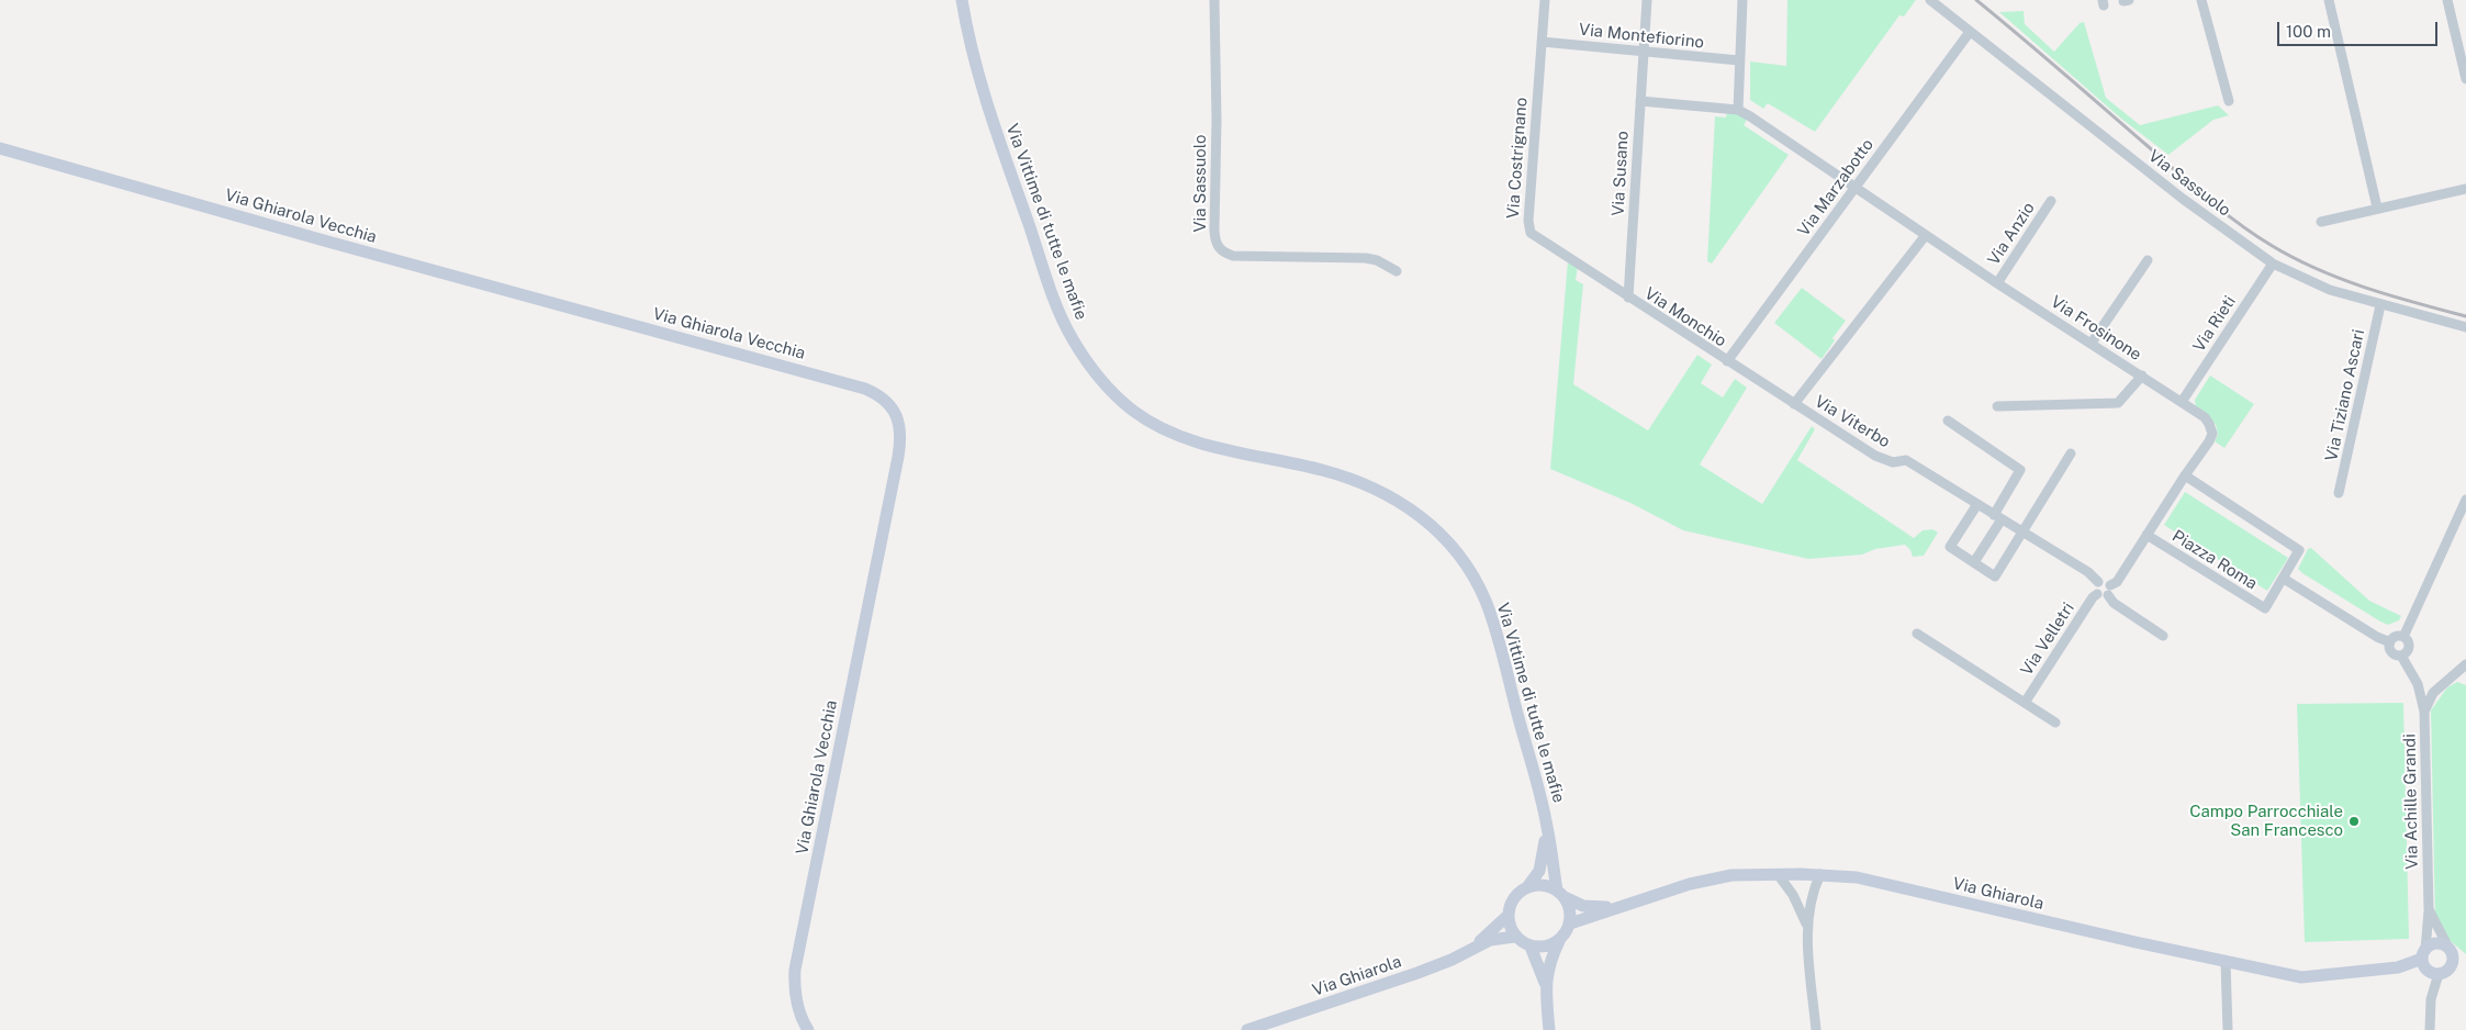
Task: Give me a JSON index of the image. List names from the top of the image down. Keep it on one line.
{"streets":{"street":["Via Montefiorino","Via Costrignano","Via Susano","Via Sassuolo","Via Marzabotto","Via Ghiarola Vecchia","Via Vittime di tutte le mafie","Via Anzio","Via Monchio","Via Rieti","Via Frosinone","Via Tiziano Ascari","Via Viterbo","Piazza Roma","Via Velletri","Via Achille Grandi","Via Ghiarola"]},"crossings":[["Via Montefiorino","Via Costrignano"],["Via Montefiorino","Via Susano"],["Via Costrignano","Via Susano"],["Via Costrignano","Via Monchio"],["Via Susano","Via Monchio"],["Via Sassuolo","Via Marzabotto"],["Via Sassuolo","Via Rieti"],["Via Sassuolo","Via Tiziano Ascari"],["Via Marzabotto","Via Monchio"],["Via Marzabotto","Via Frosinone"],["Via Marzabotto","Via Viterbo"],["Via Vittime di tutte le mafie","Via Ghiarola"],["Via Anzio","Via Frosinone"],["Via Monchio","Via Viterbo"],["Via Rieti","Via Frosinone"],["Via Frosinone","Piazza Roma"],["Via Frosinone","Via Velletri"],["Via Viterbo","Via Velletri"],["Piazza Roma","Via Velletri"],["Piazza Roma","Via Achille Grandi"],["Via Achille Grandi","Via Ghiarola"]],"places":["Campo Parrocchiale San Francesco"],"scale_bar":"100 m"}
